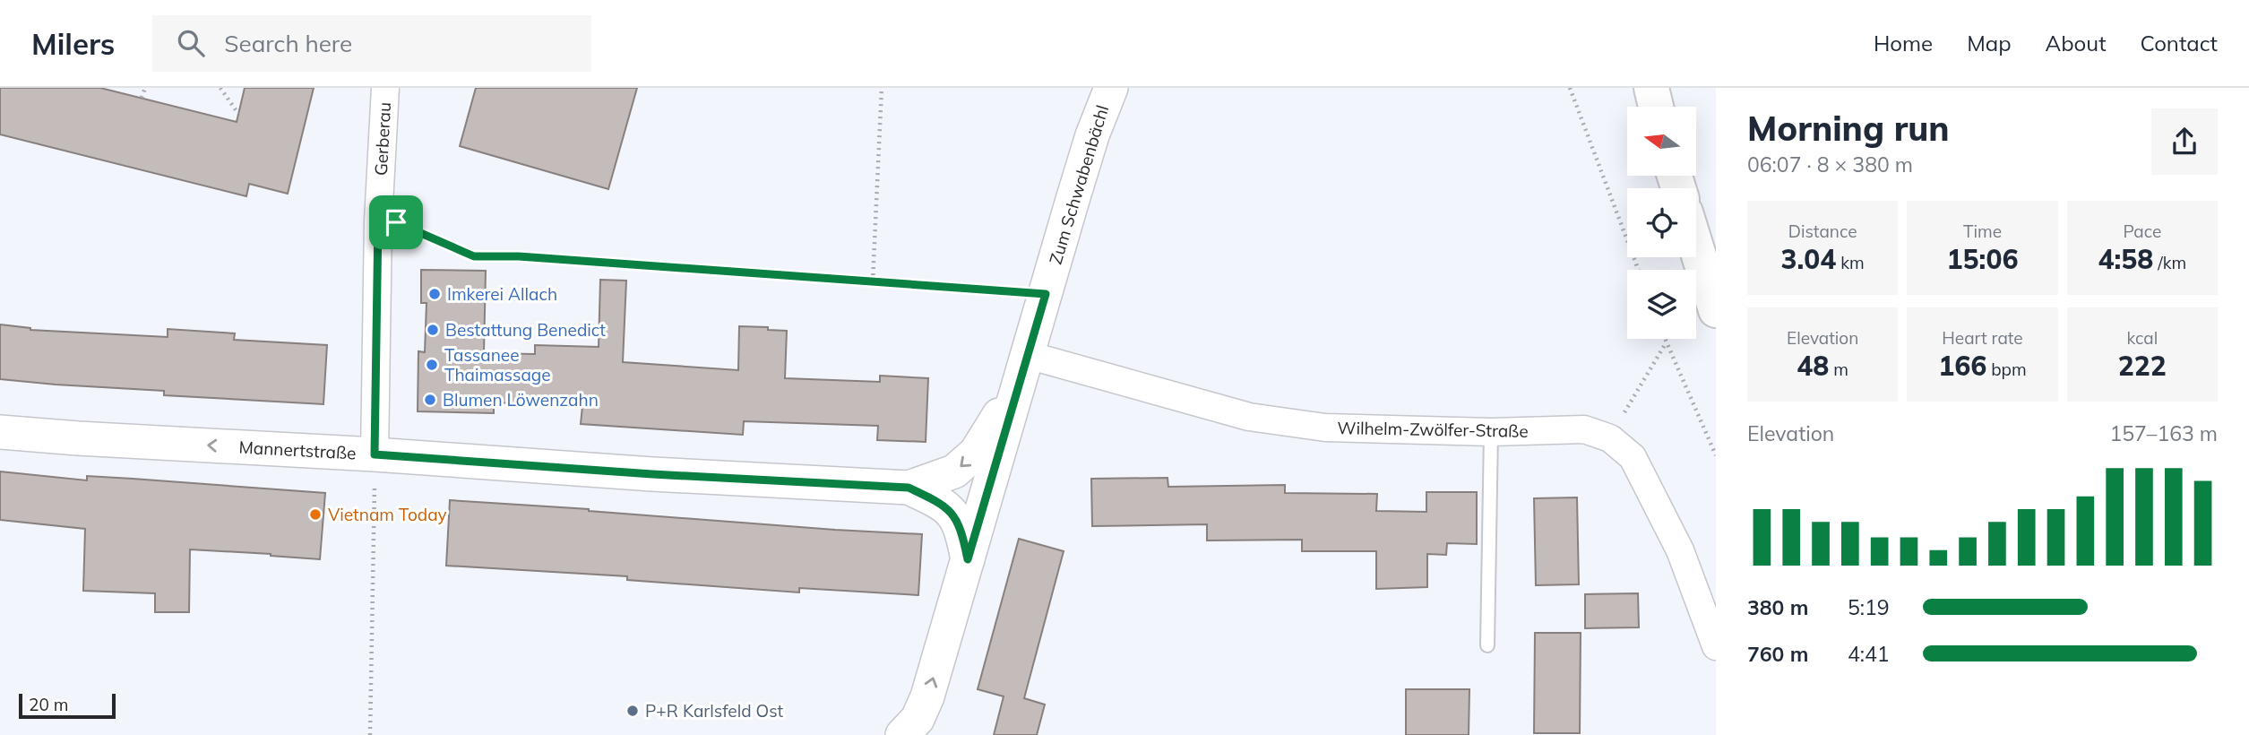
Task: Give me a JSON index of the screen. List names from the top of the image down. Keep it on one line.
{"streets":{"street":["Gerberau","Zum Schwabenbächl","Wilhelm-Zwölfer-Straße","Mannertstraße"]},"crossings":[["Gerberau","Mannertstraße"],["Zum Schwabenbächl","Wilhelm-Zwölfer-Straße"],["Zum Schwabenbächl","Mannertstraße"]],"one_way":["Mannertstraße"],"places":["Imkerei Allach","Bestattung Benedict","Tassanee Thaimassage","Blumen Löwenzahn","Vietnam Today","P+R Karlsfeld Ost"],"scale_bar":"20 m","north":"left","page":{"header":"Milers","search":"Search here","nav":["Home","Map","About","Contact"],"heading":["Morning run","06:07 · 8 × 380 m"],"stats":[["Distance","3.04 km"],["Time","15:06"],["Pace","4:58 /km"],["Elevation","48 m"],["Heart rate","166 bpm"],["kcal","222"]],"chart":["Elevation","157–163 m"],"list":[{"name":"380 m","note":"5:19"},{"name":"760 m","note":"4:41"}],"scale":"20 m"}}
